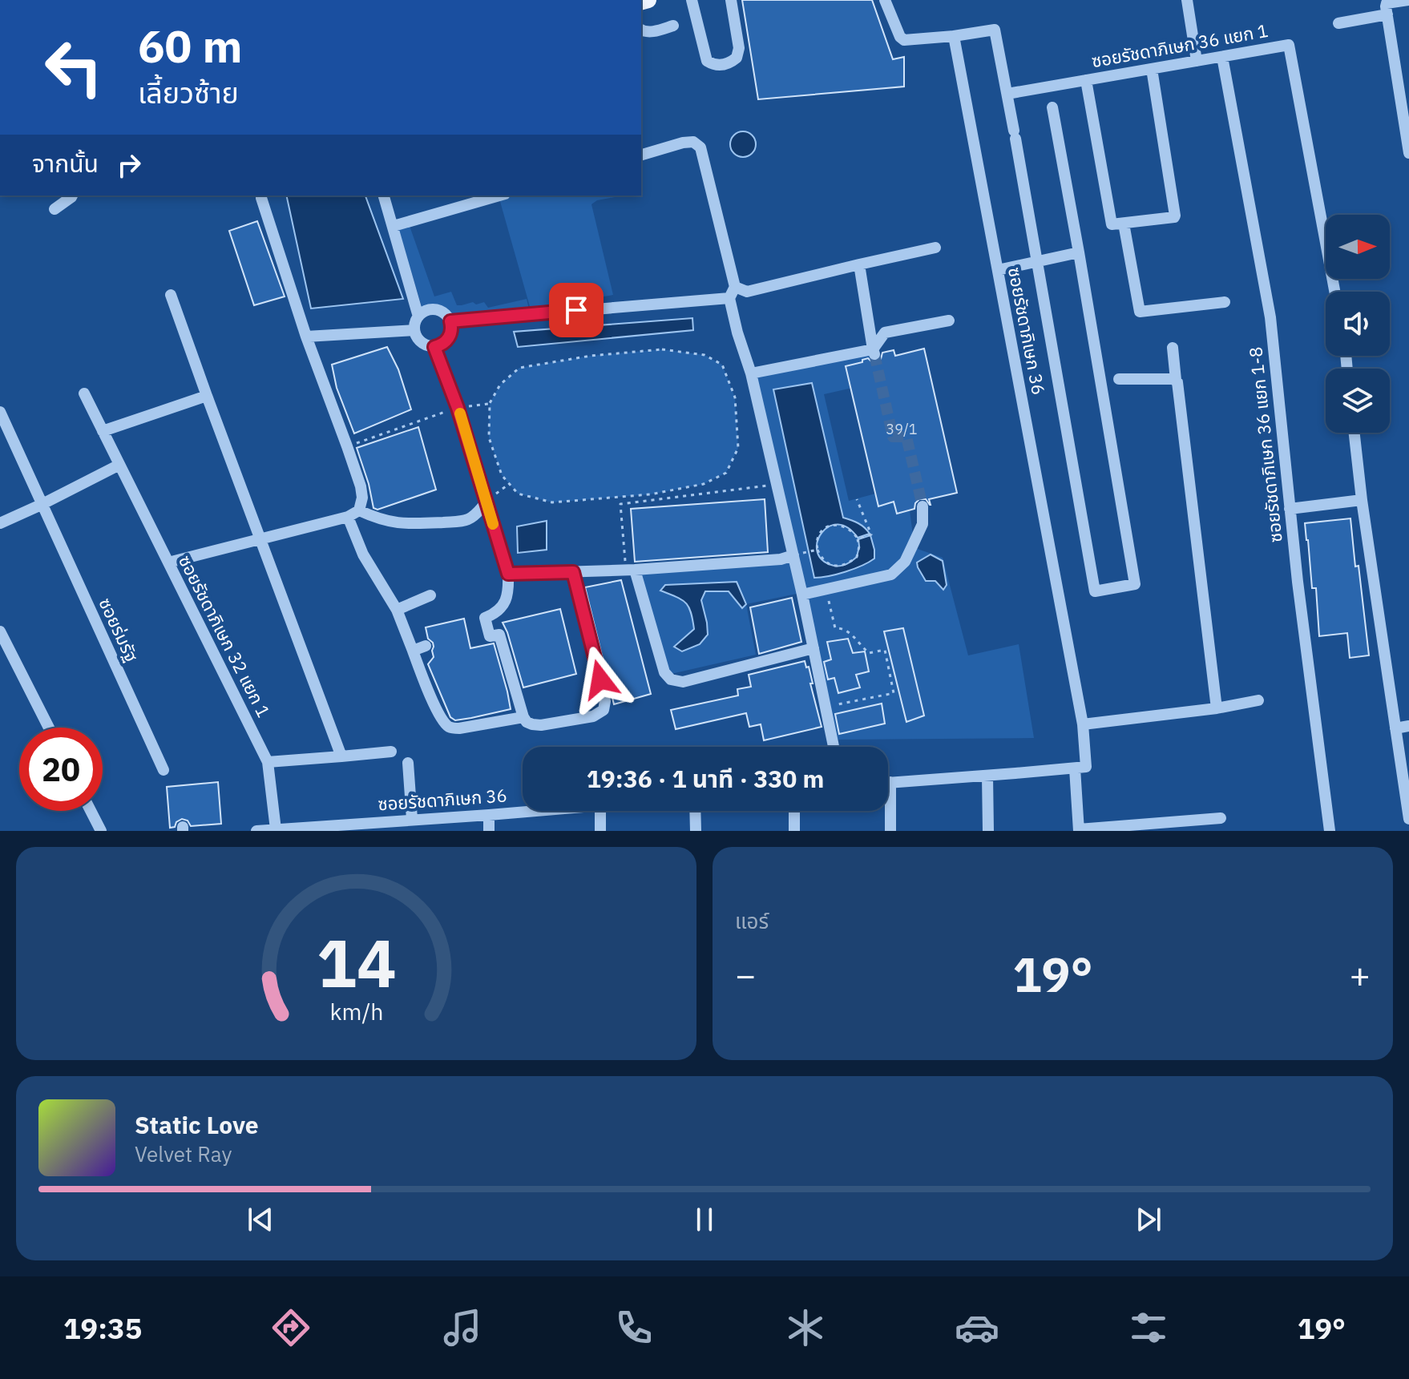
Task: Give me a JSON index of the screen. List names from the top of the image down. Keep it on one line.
{"streets":{"street":["ซอยรัชดาภิเษก 36 แยก 1","ซอยรัชดาภิเษก 36","ซอยรัชดาภิเษก 36 แยก 1-8","ซอยร่มรัฐ","ซอยรัชดาภิเษก 32 แยก 1"]},"crossings":[["ซอยรัชดาภิเษก 36 แยก 1","ซอยรัชดาภิเษก 36 แยก 1-8"],["ซอยรัชดาภิเษก 36","ซอยรัชดาภิเษก 32 แยก 1"]],"house_numbers":["39/1"],"north":"right","page":{"turn":["60 m","เลี้ยวซ้าย"],"then":"จากนั้น","limit":"20","trip":"19:36 · 1 นาที · 330 m","tile":"แอร์","heat":["−","19°","+"],"song":["Static Love","Velvet Ray"],"tabs":["19:35","19°"],"gauge":["14","km/h"]}}
